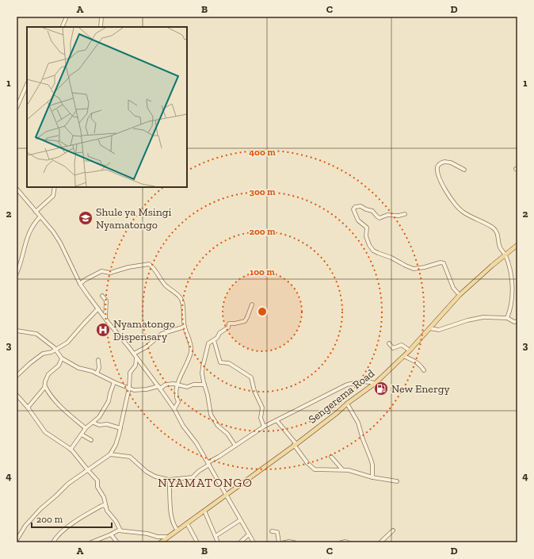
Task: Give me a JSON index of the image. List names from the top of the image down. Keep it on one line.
{"streets":{"main road":["Sengerema Road"]},"districts":["NYAMATONGO"],"places":{"school or university":["Shule ya Msingi Nyamatongo"],"hospital":["Nyamatongo Dispensary"],"fuel station":["New Energy"]},"scale_bar":"200 m","grid":{"columns":["A","B","C","D"],"rows":["1","2","3","4"]},"rings":["400 m","300 m","200 m","100 m"]}
